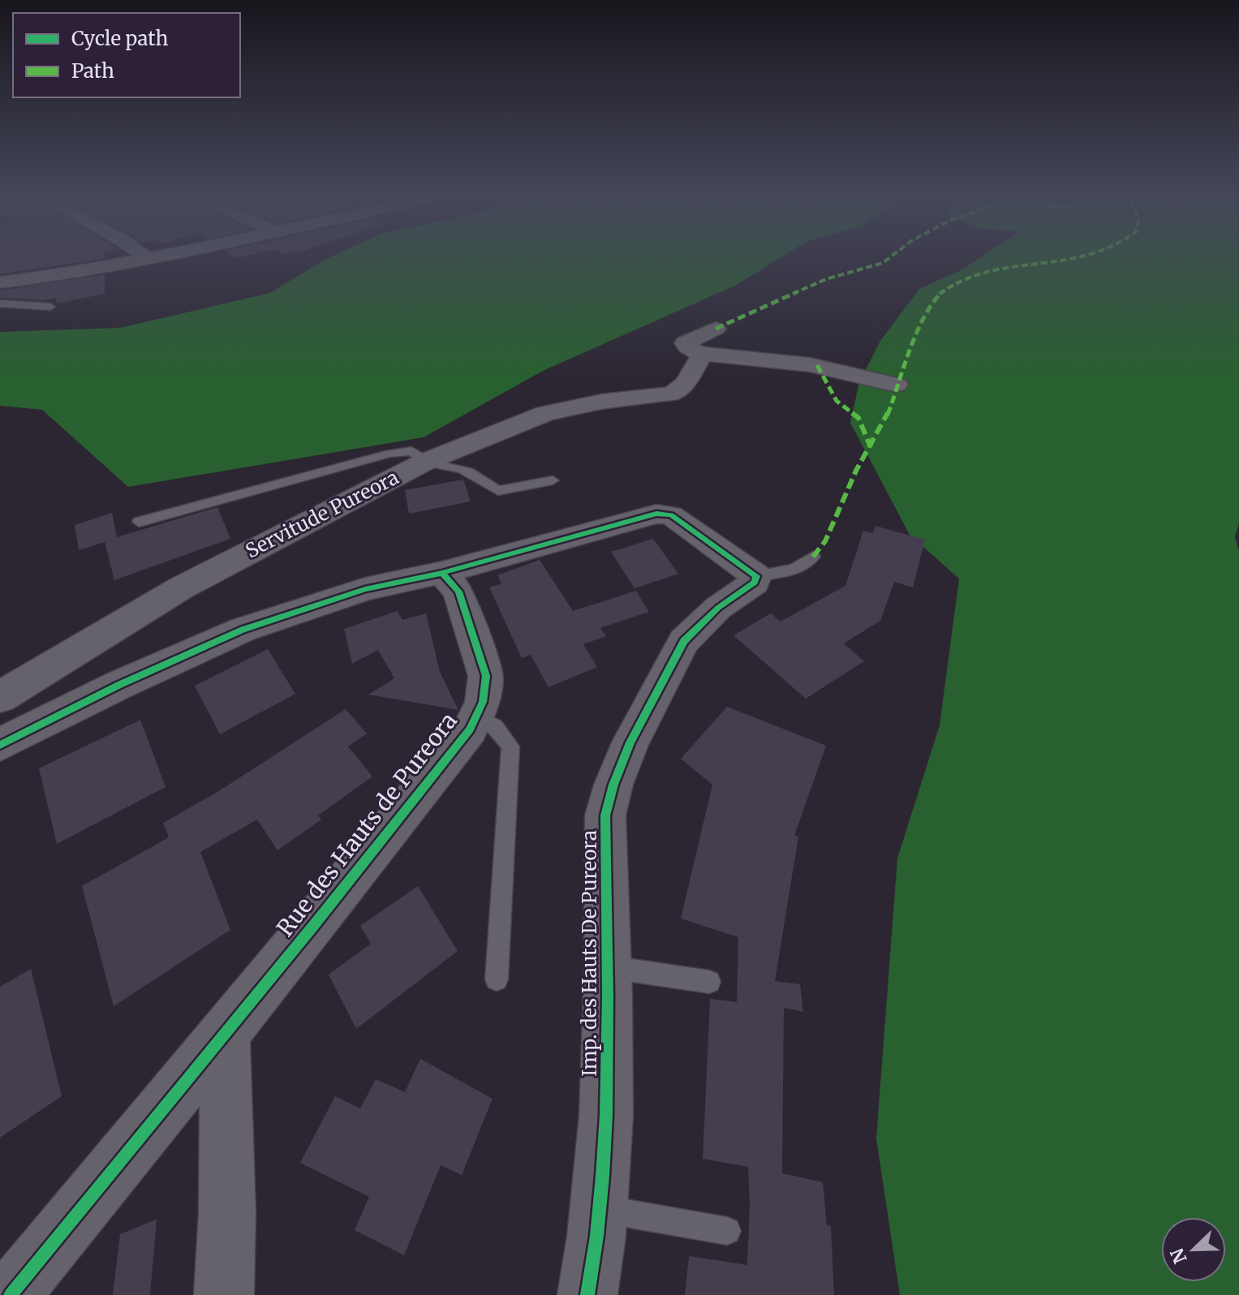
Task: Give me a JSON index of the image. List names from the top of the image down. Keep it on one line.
{"streets":{"main road":["Servitude Pureora"],"street":["Rue des Hauts de Pureora","Imp. des Hauts De Pureora"]},"legend":["Cycle path","Path"],"north":"bottom left"}
